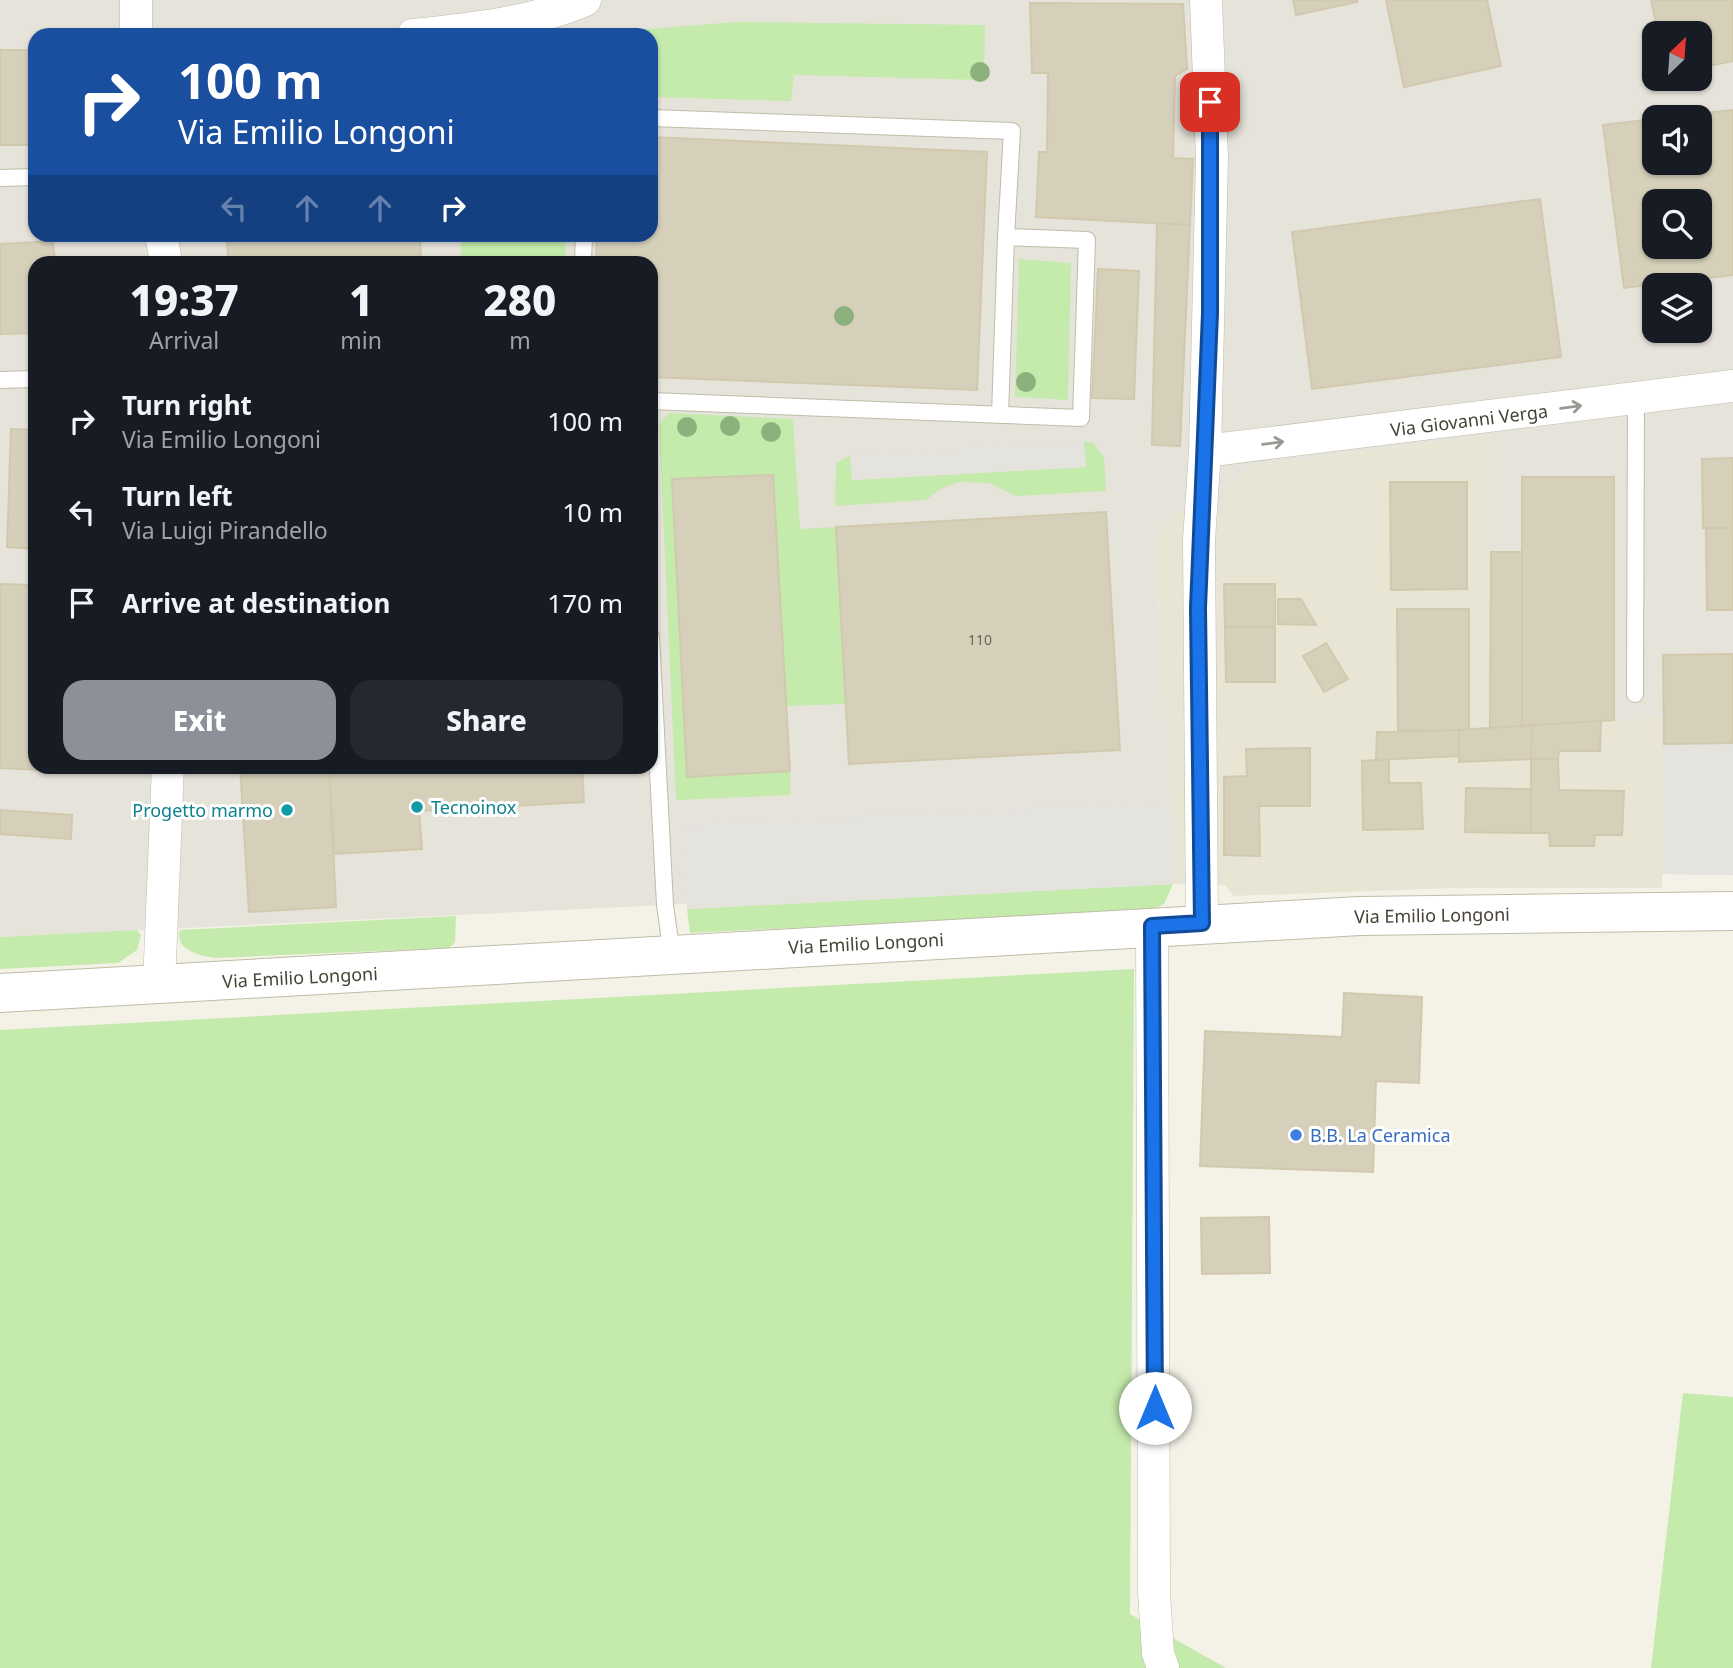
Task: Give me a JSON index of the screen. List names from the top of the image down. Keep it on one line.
{"streets":{"street":["Via Giovanni Verga","Via Emilio Longoni"]},"one_way":["Via Giovanni Verga"],"places":["Tecnoinox","Progetto marmo","B.B. La Ceramica"],"house_numbers":["110"],"north":"top right","page":{"turn":["100 m","Via Emilio Longoni"],"eta":["19:37","Arrival","1","min","280","m"],"list":[{"name":"Turn right","note":"Via Emilio Longoni","value":"100 m"},{"name":"Turn left","note":"Via Luigi Pirandello","value":"10 m"},{"name":"Arrive at destination","value":"170 m"}],"buttons":["Exit","Share"]}}
